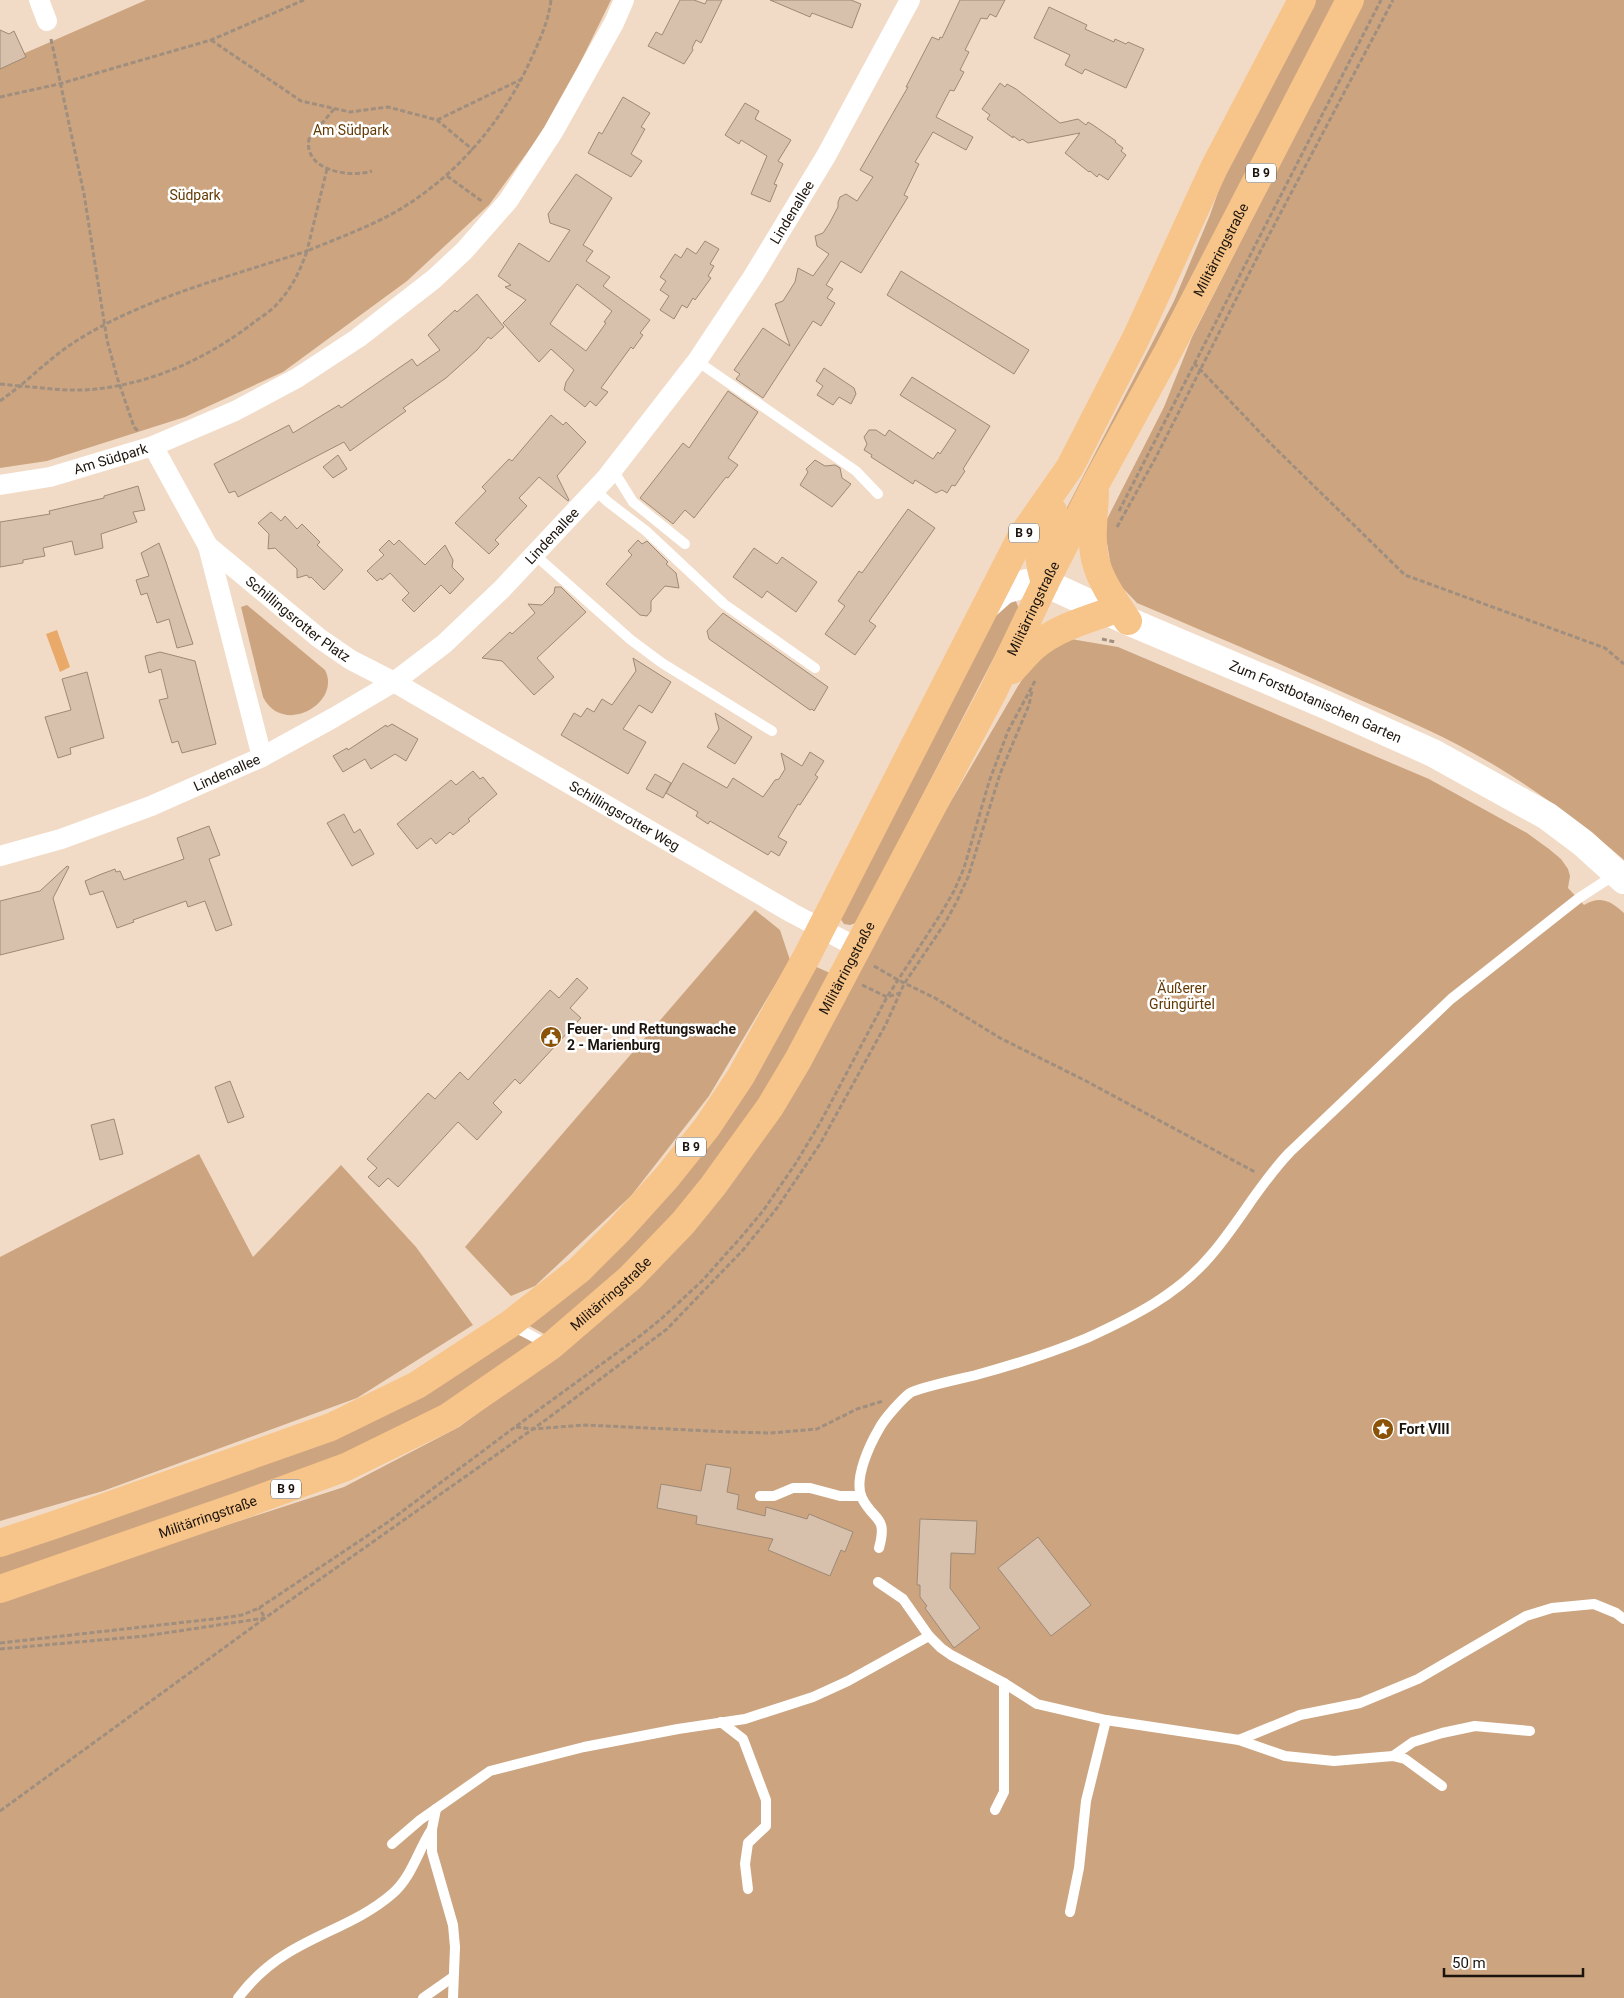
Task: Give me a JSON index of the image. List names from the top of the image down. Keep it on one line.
{"streets":{"main road":["B 9","Militärringstraße","Zum Forstbotanischen Garten"],"street":["Lindenallee","Am Südpark","Schillingsrotter Platz","Schillingsrotter Weg"]},"crossings":[["B 9","Militärringstraße"],["B 9","Zum Forstbotanischen Garten"],["B 9","Schillingsrotter Weg"],["Lindenallee","Schillingsrotter Platz"],["Lindenallee","Schillingsrotter Weg"],["Militärringstraße","Zum Forstbotanischen Garten"],["Militärringstraße","Schillingsrotter Weg"],["Am Südpark","Schillingsrotter Platz"],["Schillingsrotter Platz","Schillingsrotter Weg"]],"parks":["Am Südpark","Südpark","Äußerer Grüngürtel"],"places":{"public building":["Feuer- und Rettungswache 2 - Marienburg"],"place":["Fort VIII"]},"scale_bar":"50 m"}
